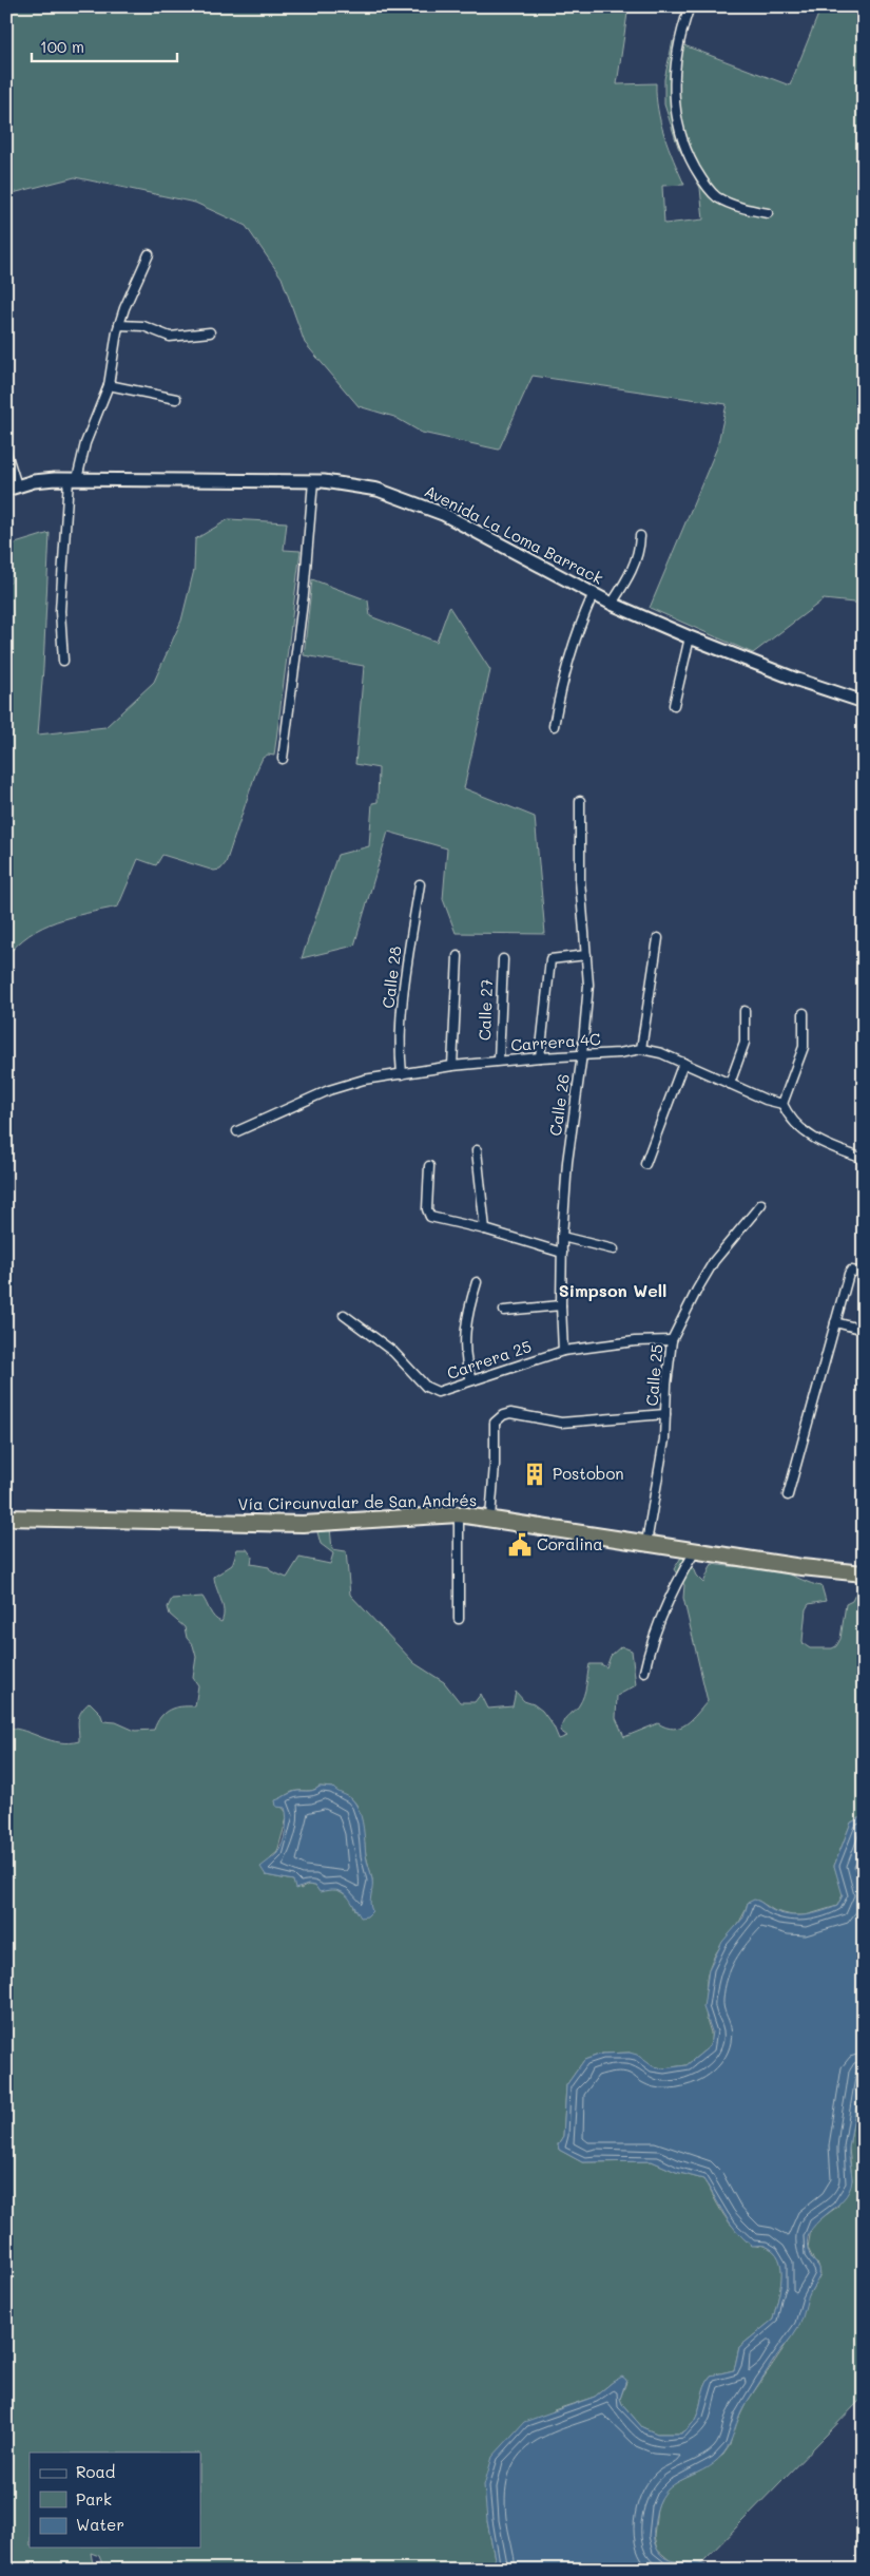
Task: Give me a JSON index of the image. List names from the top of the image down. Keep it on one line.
{"streets":{"highway":["Vía Circunvalar de San Andrés"],"main road":["Avenida La Loma Barrack"],"street":["Calle 28","Calle 27","Carrera 4C","Calle 26","Carrera 25","Calle 25"]},"crossings":[["Calle 28","Carrera 4C"],["Calle 27","Carrera 4C"],["Carrera 4C","Calle 26"],["Calle 26","Carrera 25"],["Carrera 25","Calle 25"],["Calle 25","Vía Circunvalar de San Andrés"]],"districts":["Simpson Well"],"places":{"building":["Postobon"],"public building":["Coralina"]},"legend":["Road","Park","Water"],"scale_bar":"100 m"}
